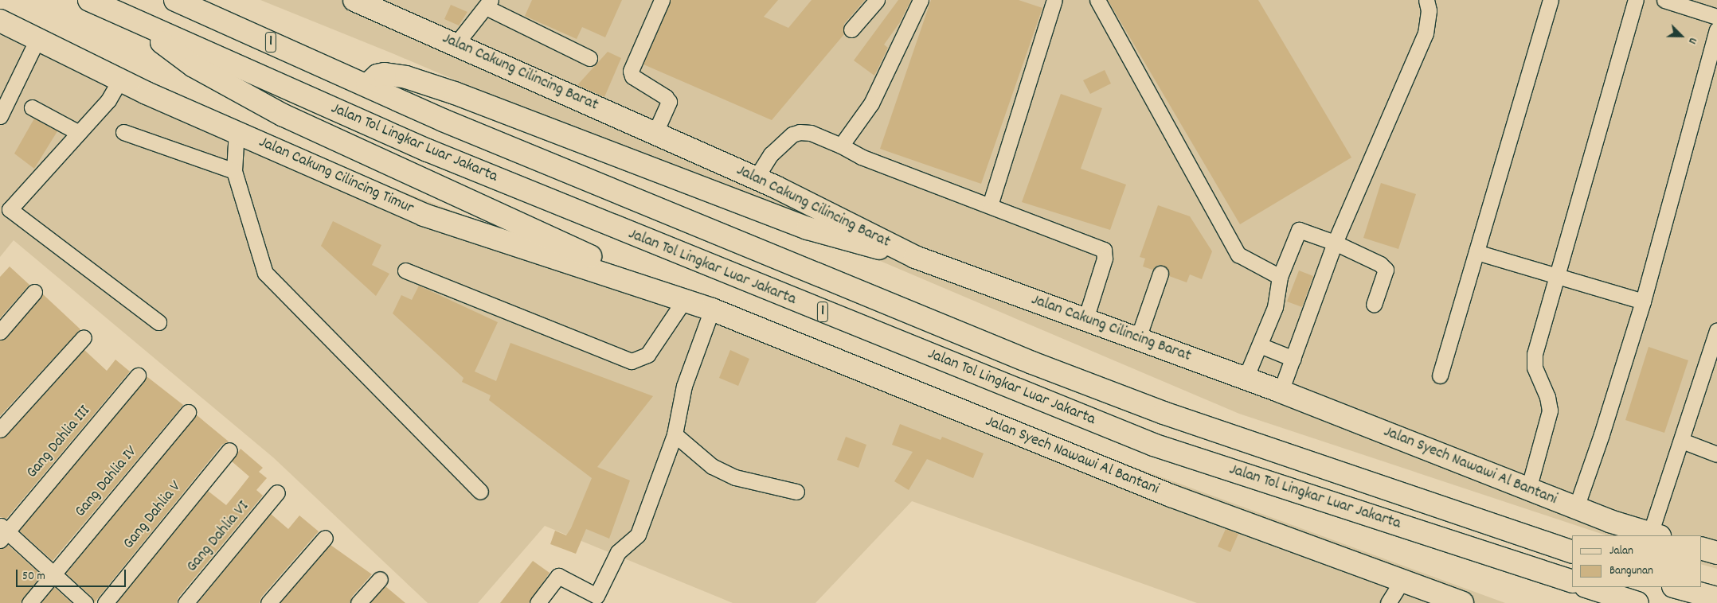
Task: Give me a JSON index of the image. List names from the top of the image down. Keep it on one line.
{"streets":{"highway":["1","Jalan Cakung Cilincing Barat","Jalan Tol Lingkar Luar Jakarta","Jalan Cakung Cilincing Timur","Jalan Syech Nawawi Al Bantani"],"street":["Gang Dahlia III","Gang Dahlia IV","Gang Dahlia V","Gang Dahlia VI"]},"crossings":[["Jalan Cakung Cilincing Barat","Jalan Syech Nawawi Al Bantani"],["Jalan Cakung Cilincing Timur","Jalan Syech Nawawi Al Bantani"]],"legend":["Jalan","Bangunan"],"scale_bar":"50 m","north":"bottom right"}
